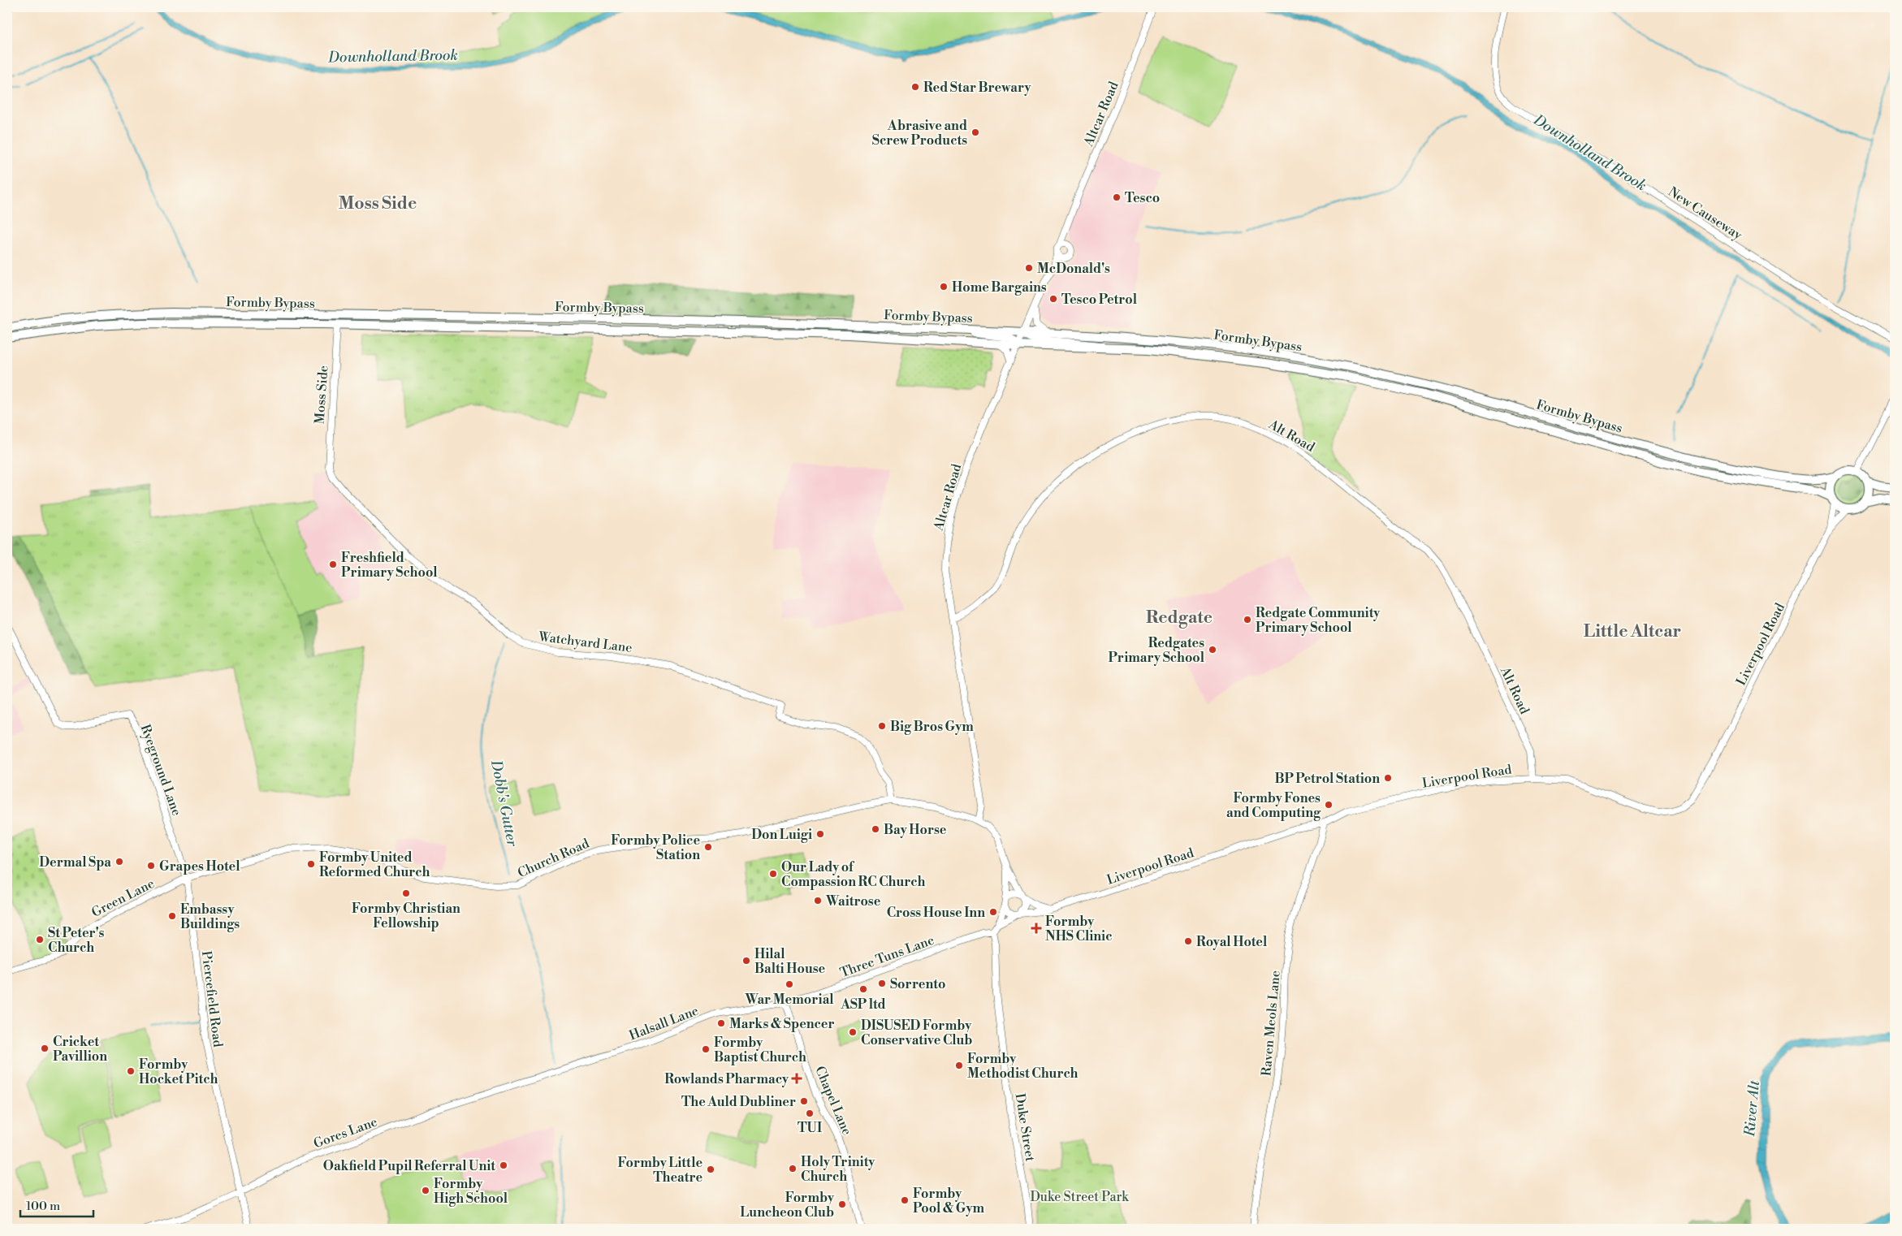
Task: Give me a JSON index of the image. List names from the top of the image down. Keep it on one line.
{"streets":{"highway":["Formby Bypass"],"street":["Altcar Road","New Causeway","Moss Side","Alt Road","Watchyard Lane","Liverpool Road","Ryeground Lane","Church Road","Green Lane","Three Tuns Lane","Piercefield Road","Halsall Lane","Raven Meols Lane","Chapel Lane","Duke Street","Gores Lane"]},"crossings":[["Altcar Road","Formby Bypass"],["Altcar Road","Alt Road"],["Altcar Road","Church Road"],["Formby Bypass","Moss Side"],["Formby Bypass","Liverpool Road"],["Moss Side","Watchyard Lane"],["Alt Road","Liverpool Road"],["Watchyard Lane","Church Road"],["Liverpool Road","Raven Meols Lane"],["Ryeground Lane","Church Road"],["Ryeground Lane","Green Lane"],["Ryeground Lane","Piercefield Road"],["Church Road","Green Lane"],["Church Road","Piercefield Road"],["Green Lane","Piercefield Road"],["Three Tuns Lane","Halsall Lane"],["Three Tuns Lane","Chapel Lane"],["Three Tuns Lane","Duke Street"],["Piercefield Road","Gores Lane"],["Halsall Lane","Gores Lane"]],"districts":["Moss Side","Redgate","Little Altcar"],"water":["Downholland Brook","Dobb's Gutter","River Alt"],"parks":["Duke Street Park"],"places":{"other":["Red Star Brewary","Abrasive and Screw Products","Tesco","McDonald's","Home Bargains","Tesco Petrol","Freshfield Primary School","Redgate Community Primary School","Redgates Primary School","Big Bros Gym","BP Petrol Station","Formby Fones and Computing","Bay Horse","Don Luigi","Formby Police Station","Dermal Spa","Formby United Reformed Church","Grapes Hotel","Our Lady of Compassion RC Church","Formby Christian Fellowship","Waitrose","Cross House Inn","Embassy Buildings","St Peter's Church","Royal Hotel","Hilal Balti House","Sorrento","War Memorial","ASP ltd","Marks & Spencer","DISUSED Formby Conservative Club","Cricket Pavillion","Formby Baptist Church","Formby Methodist Church","Formby Hocket Pitch","The Auld Dubliner","TUI","Oakfield Pupil Referral Unit","Holy Trinity Church","Formby Little Theatre","Formby High School","Formby Pool & Gym","Formby Luncheon Club"],"health":["Formby NHS Clinic","Rowlands Pharmacy"]},"scale_bar":"100 m"}
